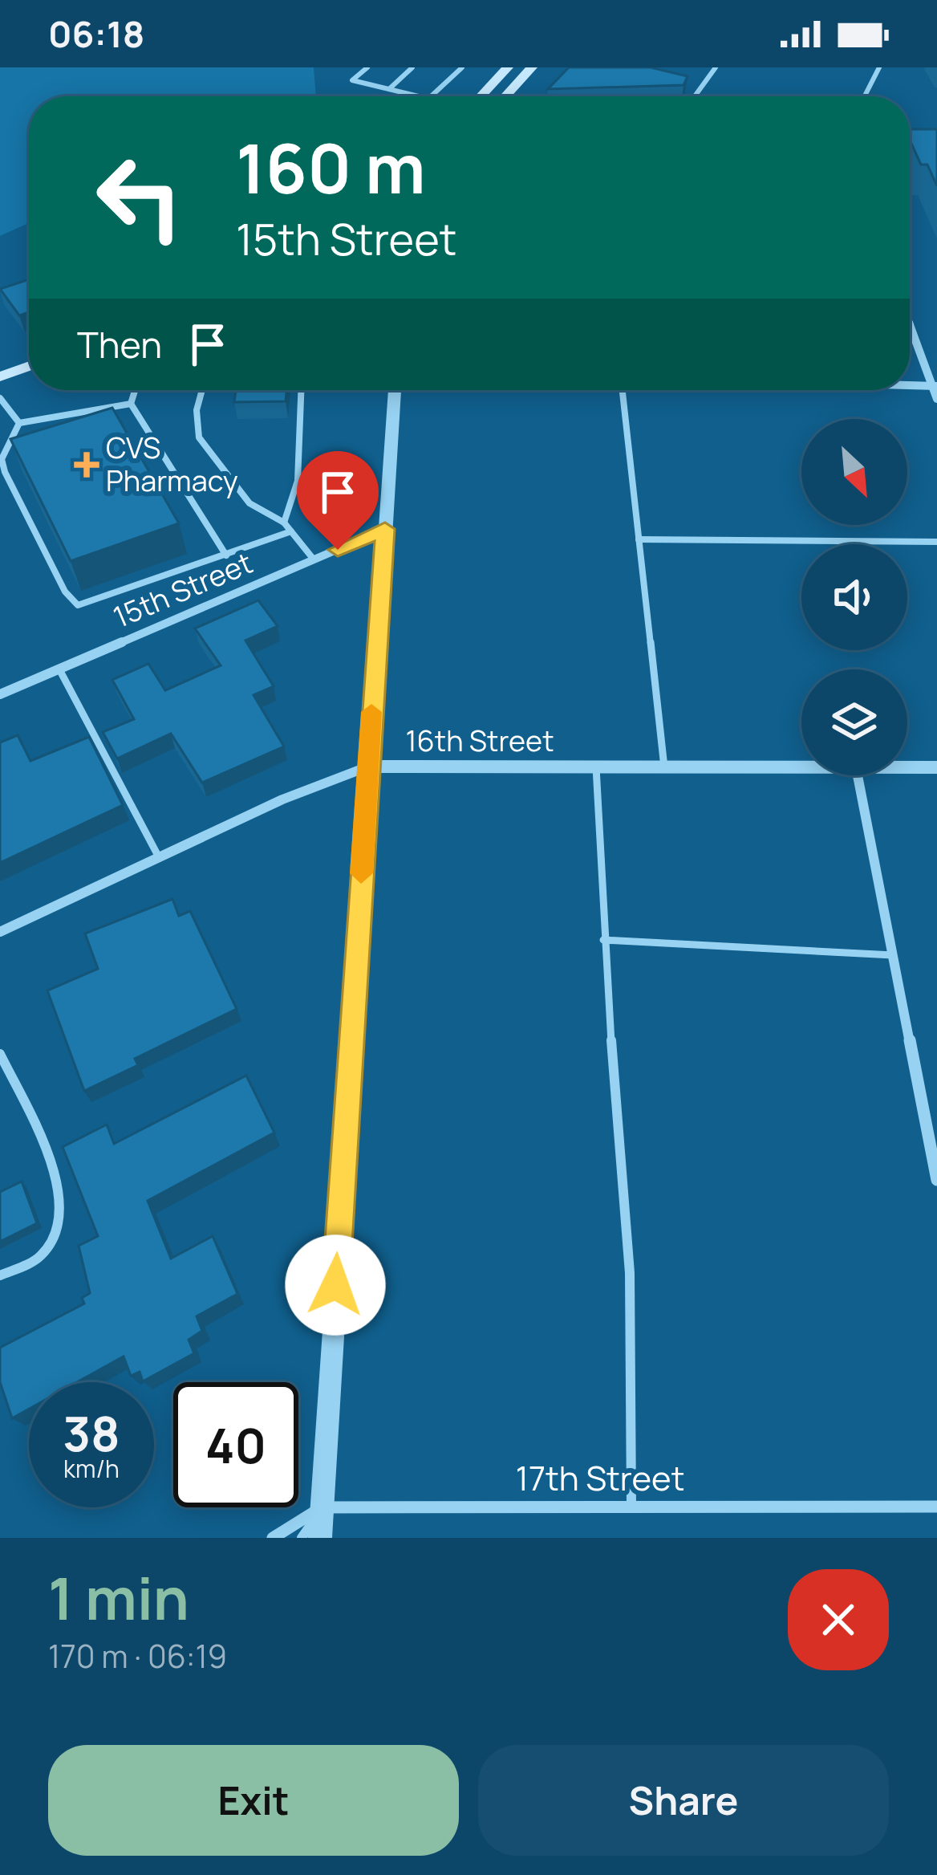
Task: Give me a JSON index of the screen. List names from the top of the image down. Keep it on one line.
{"streets":{"street":["15th Street","16th Street","17th Street"]},"places":{"health":["CVS Pharmacy"]},"north":"bottom right","page":{"status":"06:18","turn":["160 m","15th Street"],"then":"Then","speed":"38 km/h","limit":"40","heading":["1 min","170 m · 06:19"],"buttons":["Exit","Share"]}}
